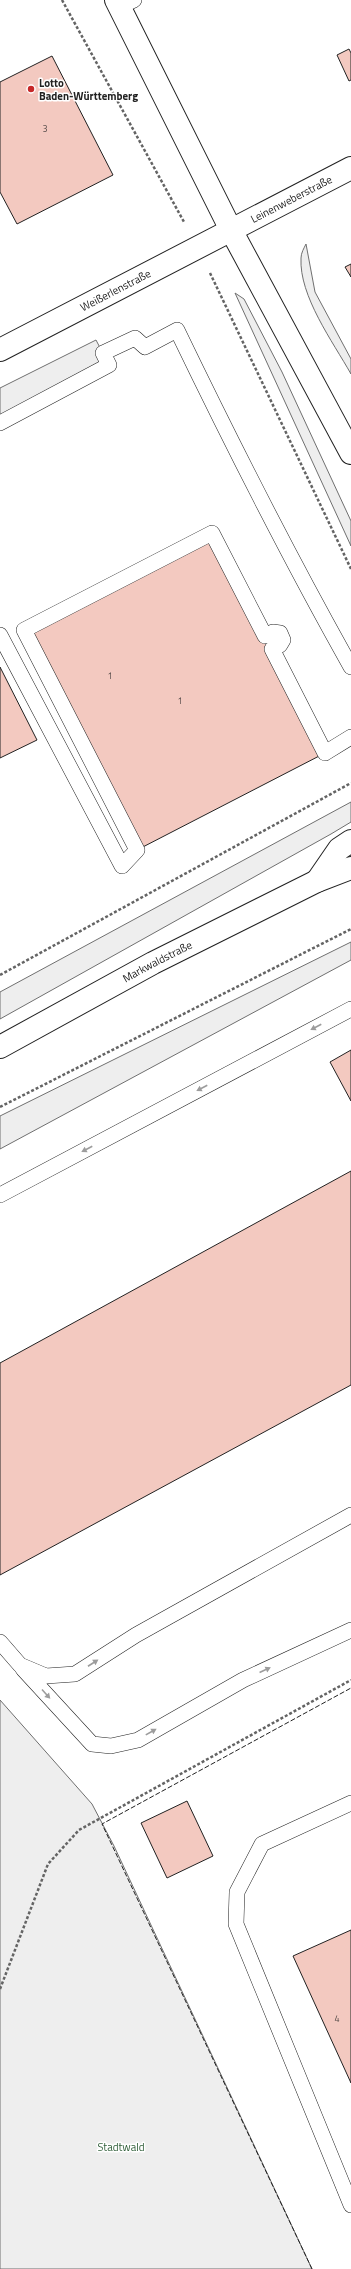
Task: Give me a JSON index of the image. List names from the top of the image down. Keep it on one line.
{"streets":{"street":["Leinenweberstraße","Weißerlenstraße","Markwaldstraße"]},"crossings":[["Leinenweberstraße","Weißerlenstraße"]],"parks":["Stadtwald"],"places":["Lotto Baden-Württemberg"],"house_numbers":["3","1","1","4"]}
